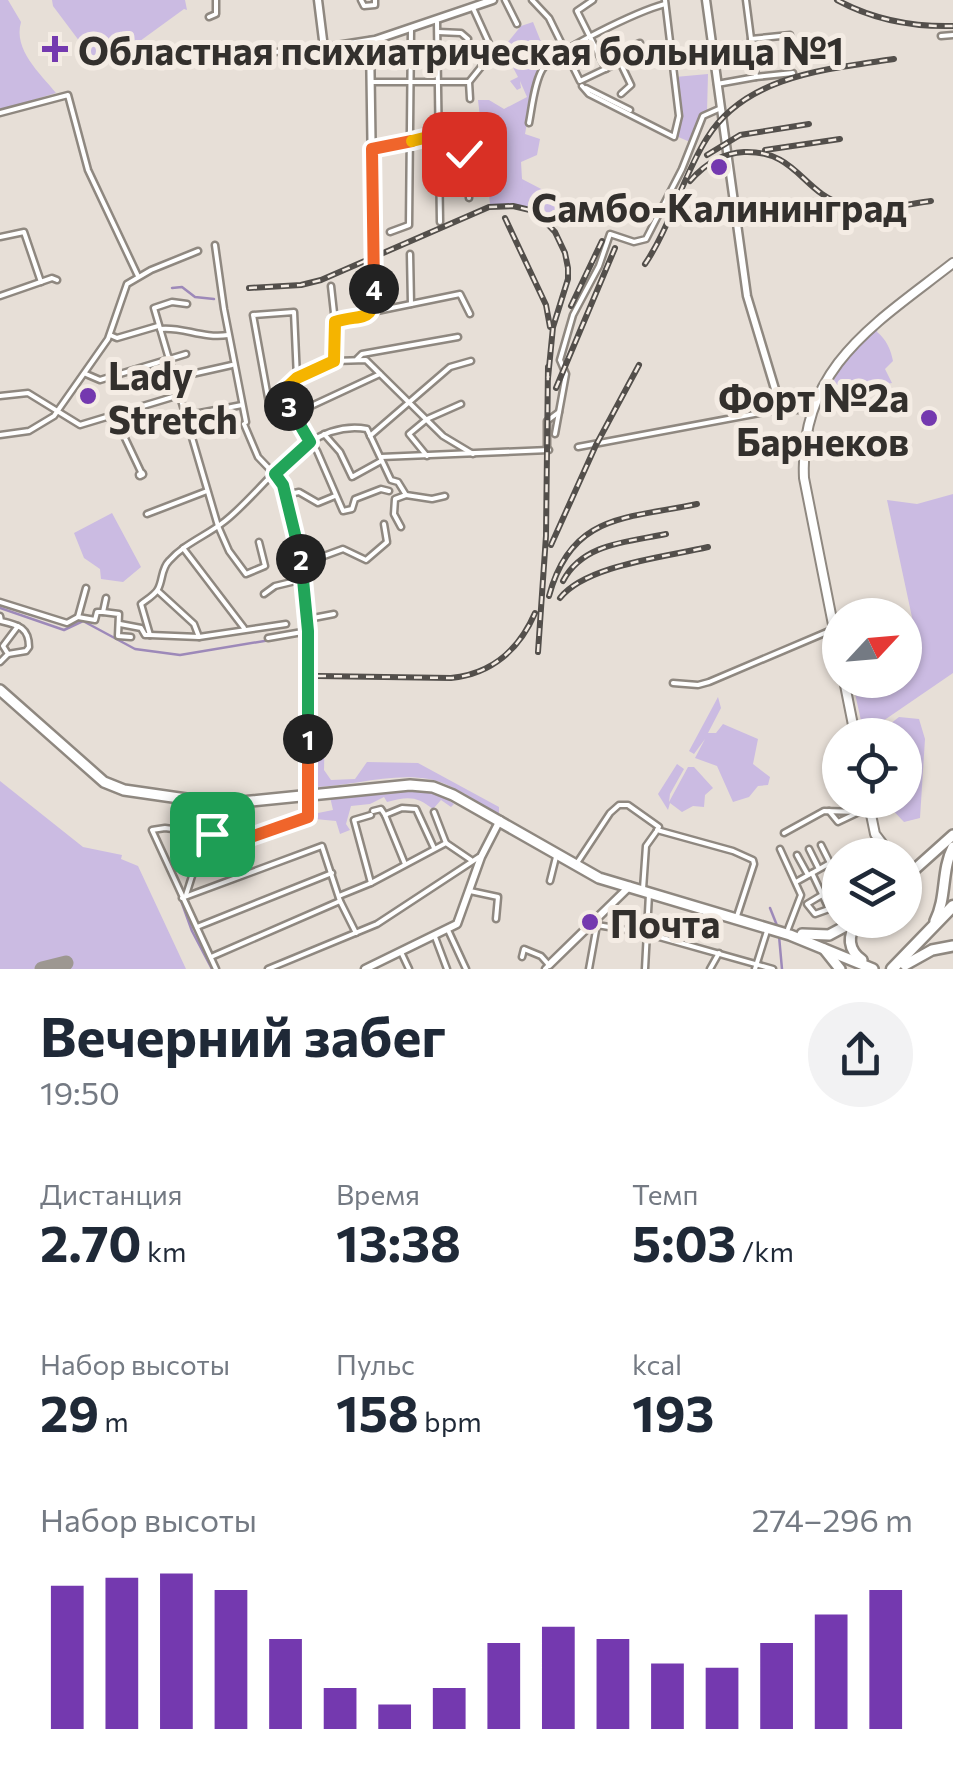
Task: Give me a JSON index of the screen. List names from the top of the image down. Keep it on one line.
{"places":{"health":["Областная психиатрическая больница №1"],"other":["Самбо-Калининград","Lady Stretch","Форт №2а Барнеков","Почта"]},"north":"top right","page":{"pins":["4","3","2","1"],"heading":["Вечерний забег","19:50"],"stats":[["Дистанция","2.70 km"],["Время","13:38"],["Темп","5:03 /km"],["Набор высоты","29 m"],["Пульс","158 bpm"],["kcal","193"]],"chart":["Набор высоты","274–296 m"]}}
